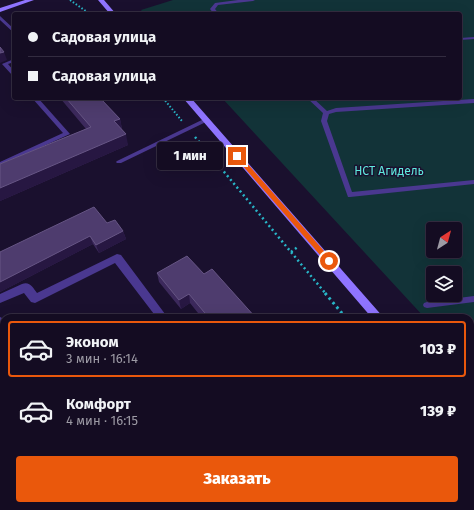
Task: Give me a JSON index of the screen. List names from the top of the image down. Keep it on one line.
{"parks":["НСТ Агидель"],"north":"top right","page":{"banner":["Садовая улица","Садовая улица"],"bubble":"1 мин","list":[{"name":"Эконом","note":"3 мин · 16:14","value":"103 ₽"},{"name":"Комфорт","note":"4 мин · 16:15","value":"139 ₽"}],"buttons":"Заказать"}}
